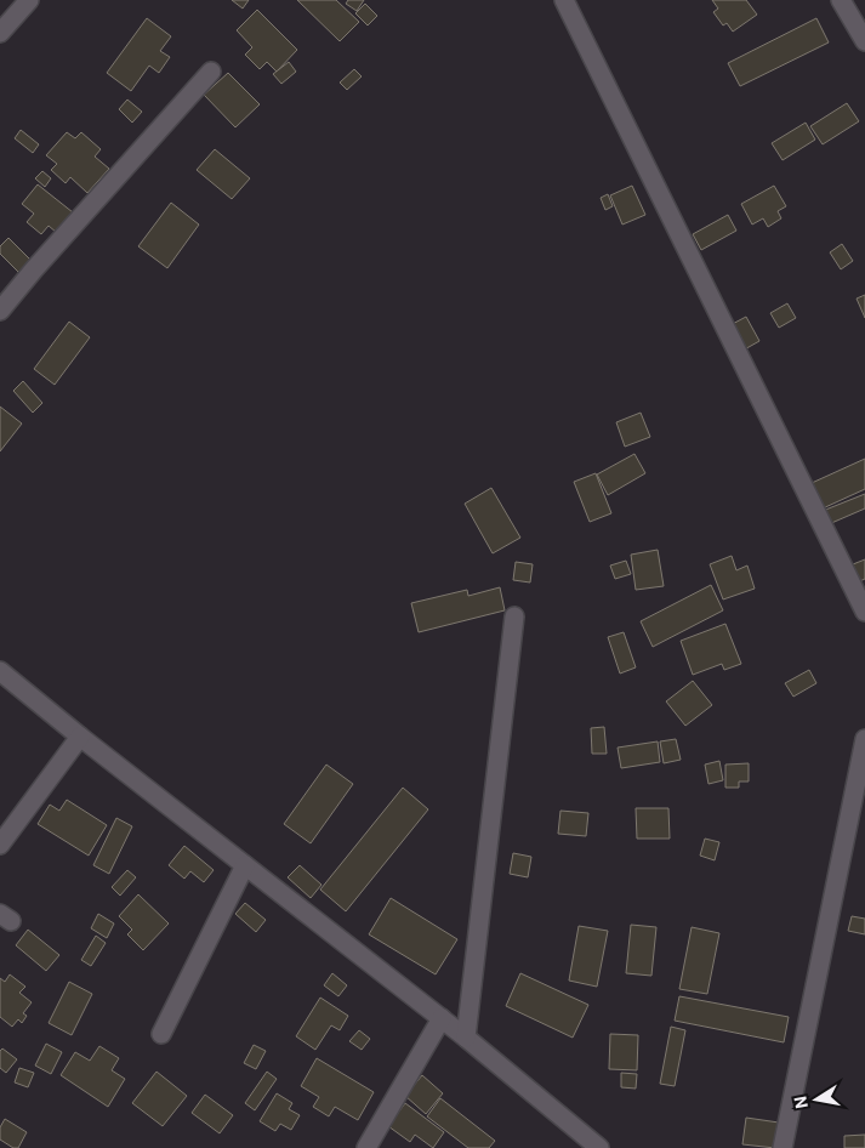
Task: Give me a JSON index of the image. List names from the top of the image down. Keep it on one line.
{"north":"left"}
